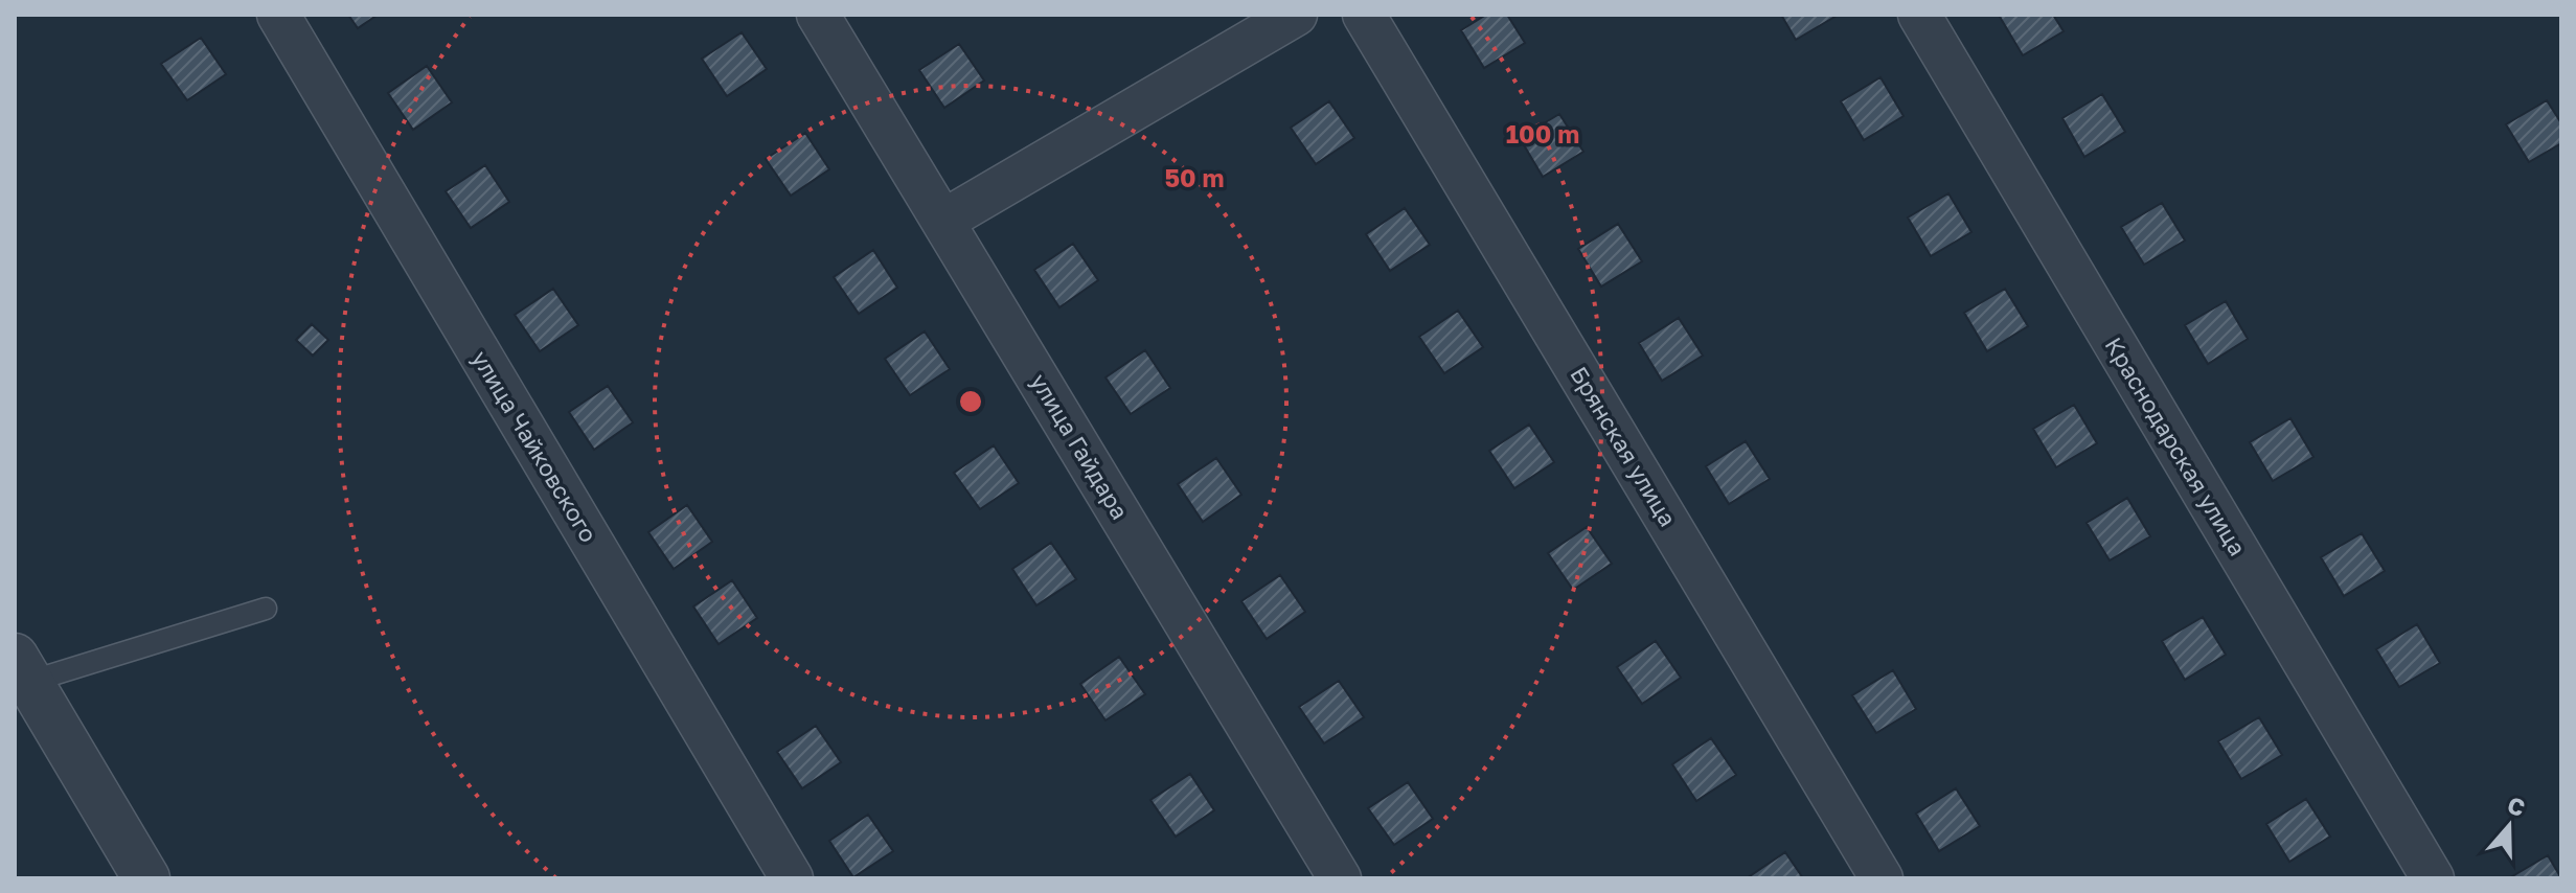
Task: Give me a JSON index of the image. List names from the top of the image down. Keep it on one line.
{"streets":{"street":["улица Чайковского","улица Гайдара","Брянская улица","Краснодарская улица"]},"north":"top","rings":["100 m","50 m"]}
